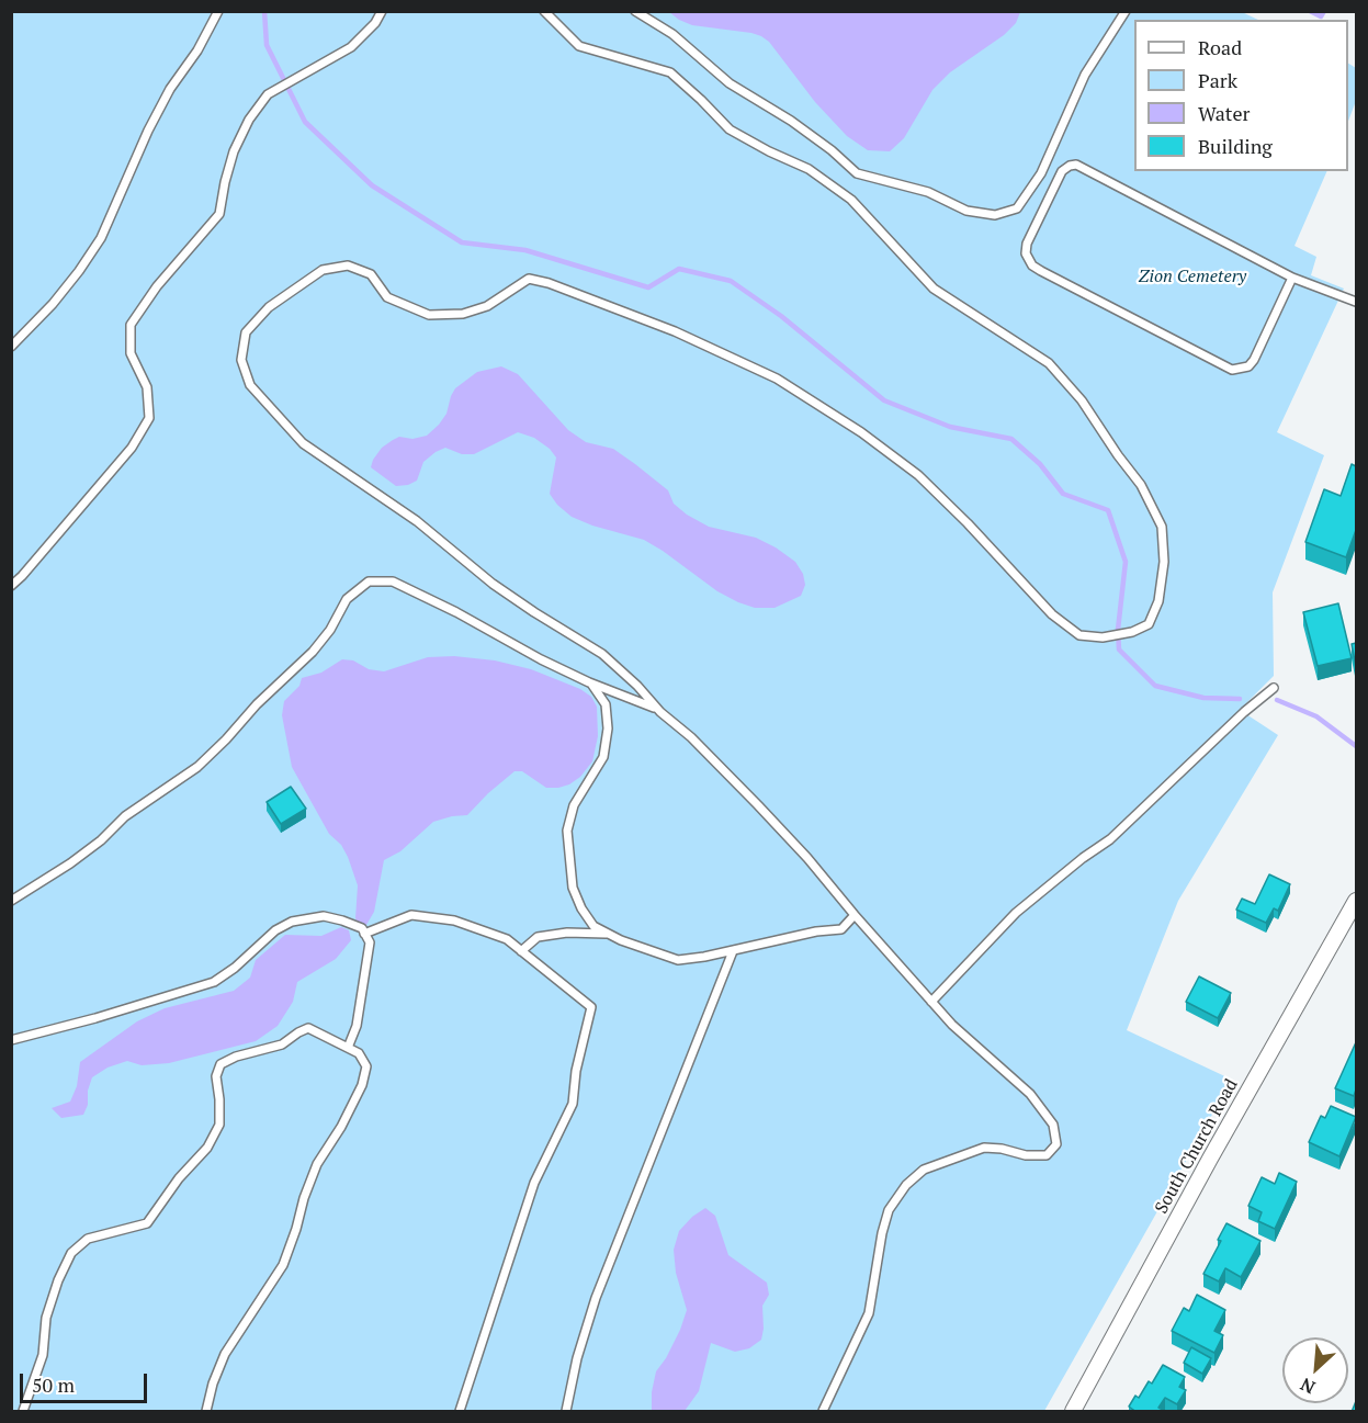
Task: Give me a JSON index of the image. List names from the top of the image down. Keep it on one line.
{"streets":{"street":["South Church Road"]},"parks":["Zion Cemetery"],"legend":["Road","Park","Water","Building"],"scale_bar":"50 m","north":"bottom left"}
